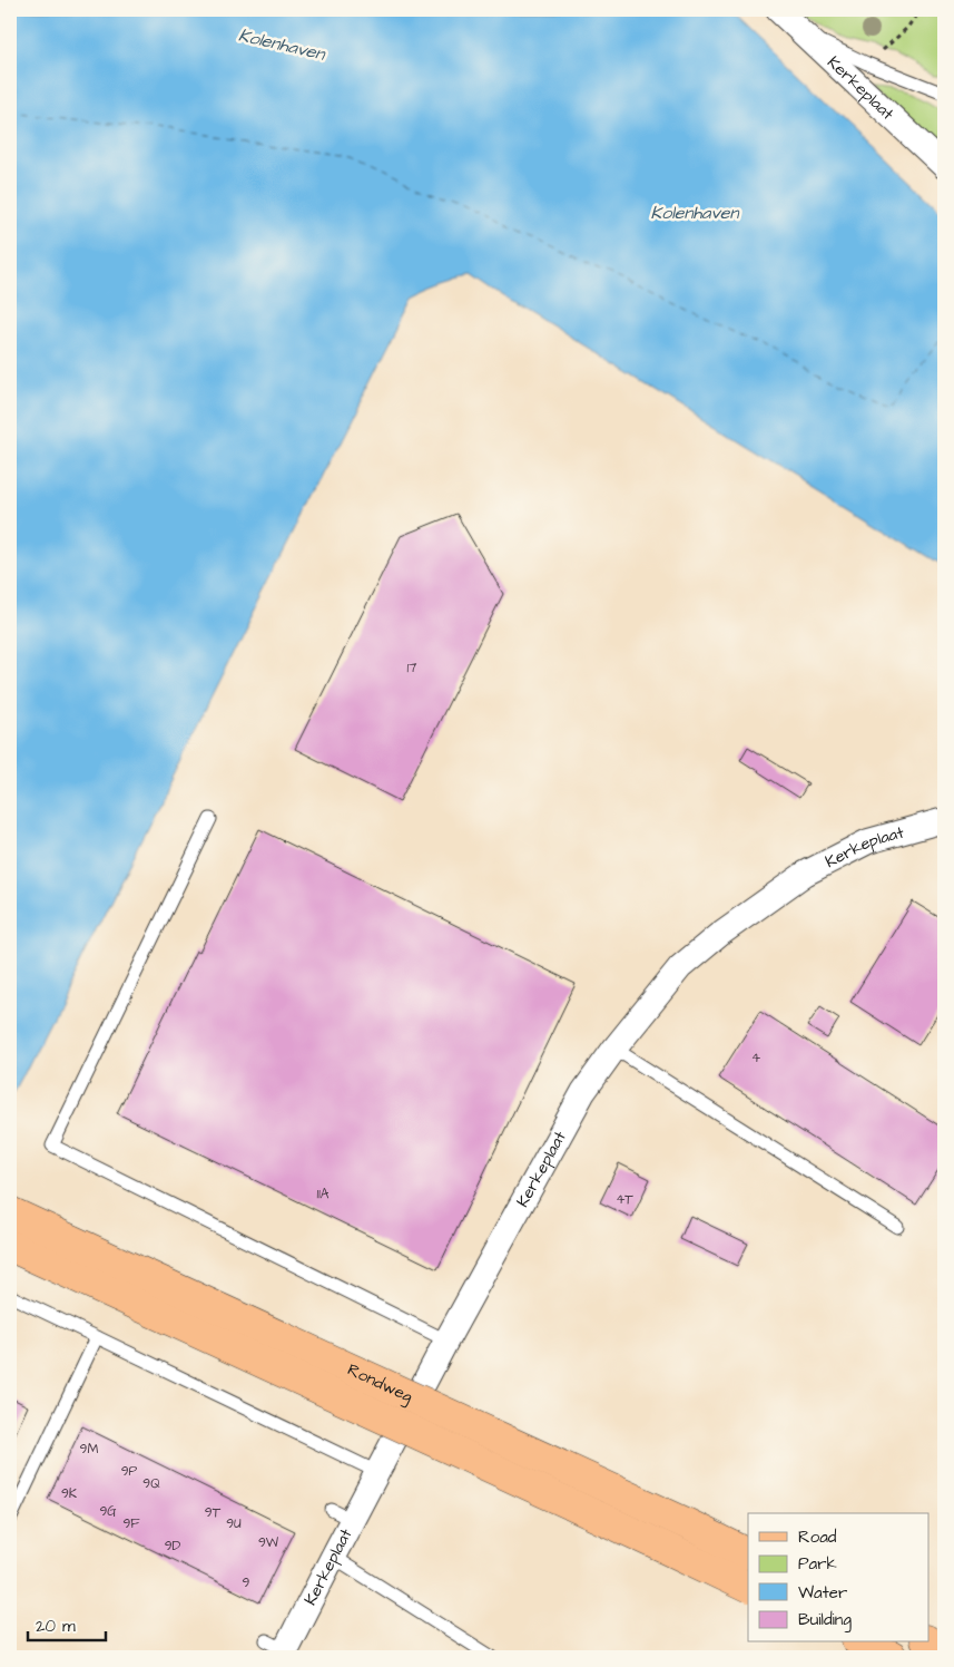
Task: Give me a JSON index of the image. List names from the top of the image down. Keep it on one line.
{"streets":{"main road":["Rondweg"],"street":["Kerkeplaat"]},"water":["Kolenhaven"],"house_numbers":["17","4","11A","4T","9M","9P","9Q","9K","9G","9T","9F","9U","9W","9D","9"],"legend":["Road","Park","Water","Building"],"scale_bar":"20 m"}
